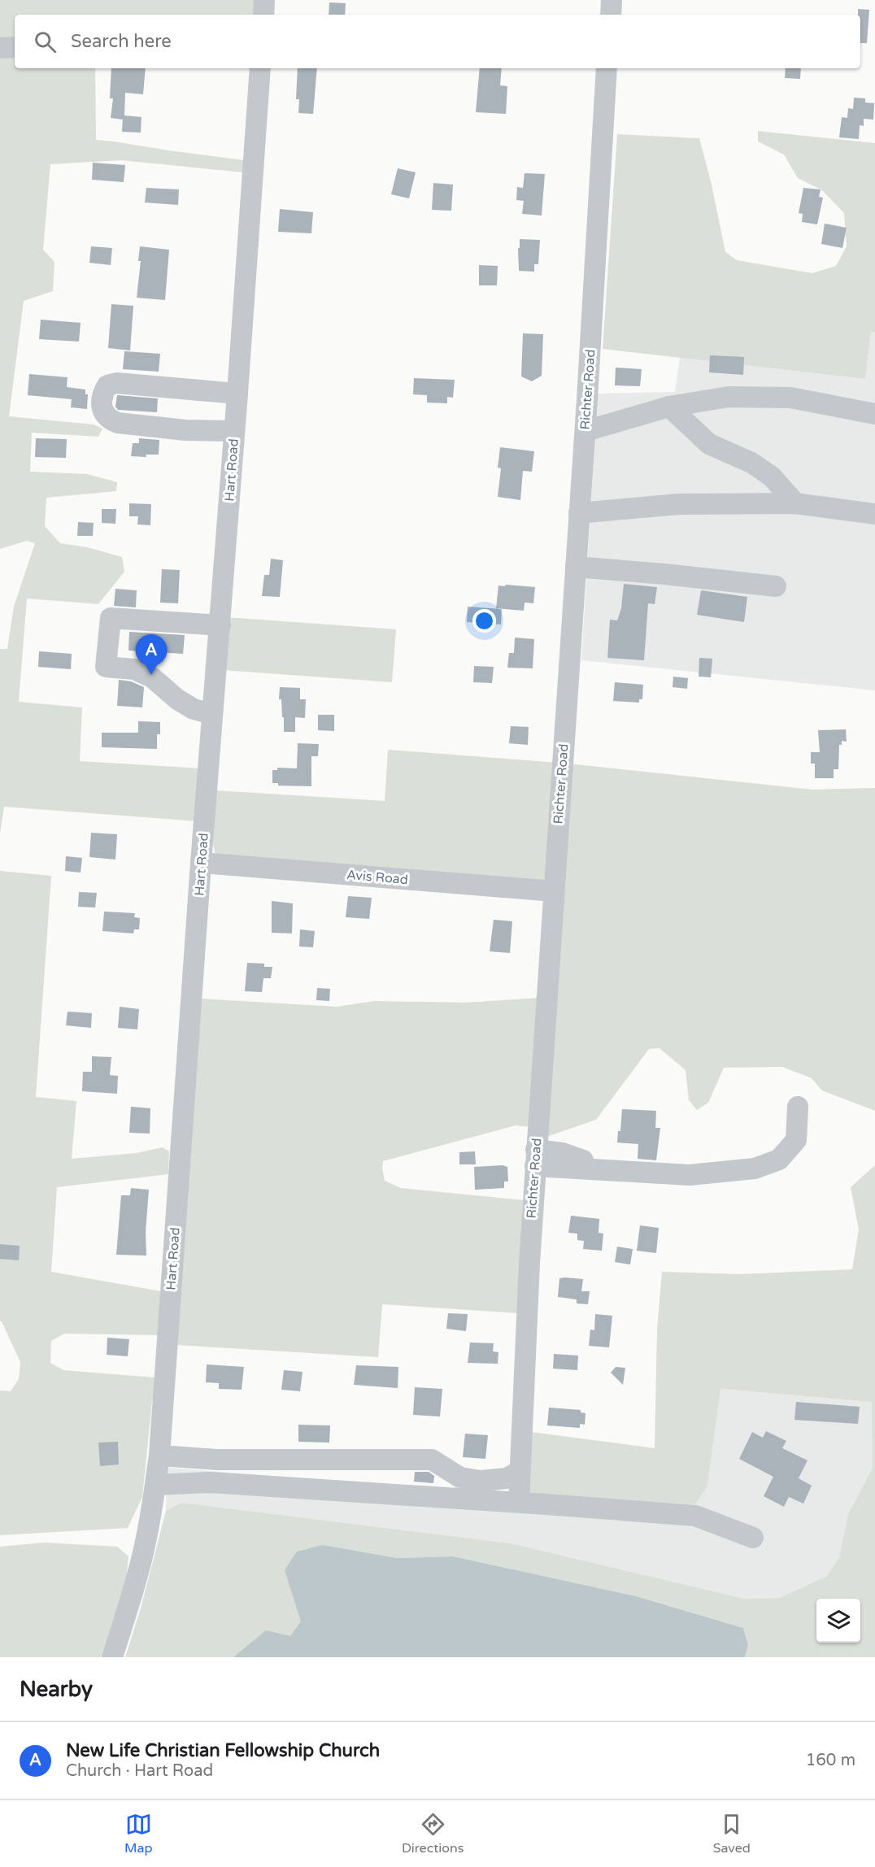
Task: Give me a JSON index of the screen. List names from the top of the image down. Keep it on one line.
{"streets":{"street":["Richter Road","Hart Road","Avis Road"]},"crossings":[["Richter Road","Avis Road"],["Hart Road","Avis Road"]],"page":{"search":"Search here","pins":"A","heading":"Nearby","list":[{"mark":"A","name":"New Life Christian Fellowship Church","note":"Church · Hart Road","value":"160 m"}],"nav":["Map","Directions","Saved"]}}
